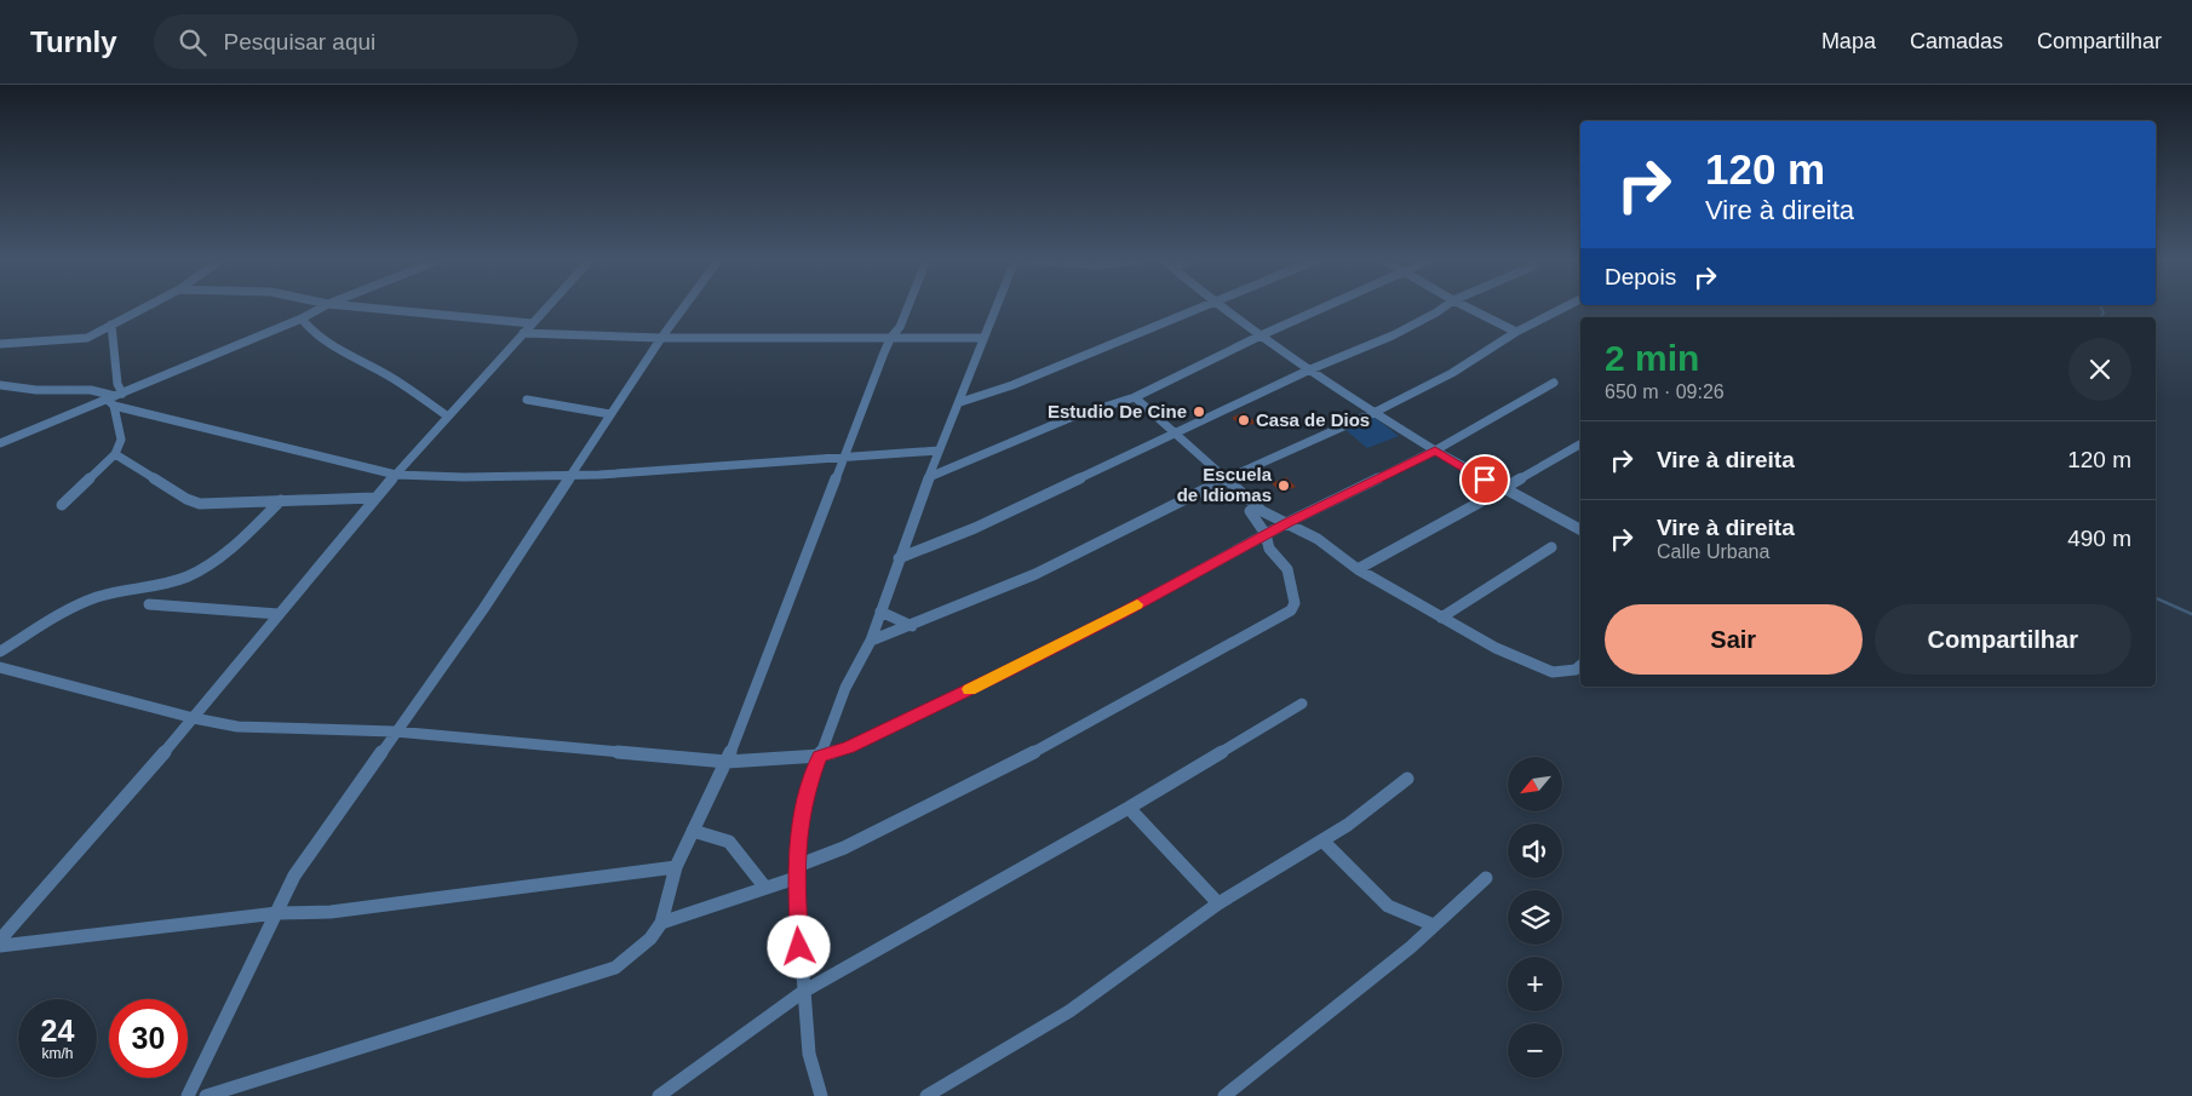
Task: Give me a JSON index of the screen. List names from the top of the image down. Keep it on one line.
{"places":["Estudio De Cine","Casa de Dios","Escuela de Idiomas"],"north":"bottom left","page":{"header":"Turnly","search":"Pesquisar aqui","nav":["Mapa","Camadas","Compartilhar"],"turn":["120 m","Vire à direita"],"then":"Depois","heading":["2 min","650 m · 09:26"],"list":[{"name":"Vire à direita","value":"120 m"},{"name":"Vire à direita","note":"Calle Urbana","value":"490 m"}],"buttons":["Sair","Compartilhar"],"map_buttons":["+","−"],"speed":"24 km/h","limit":"30"}}
